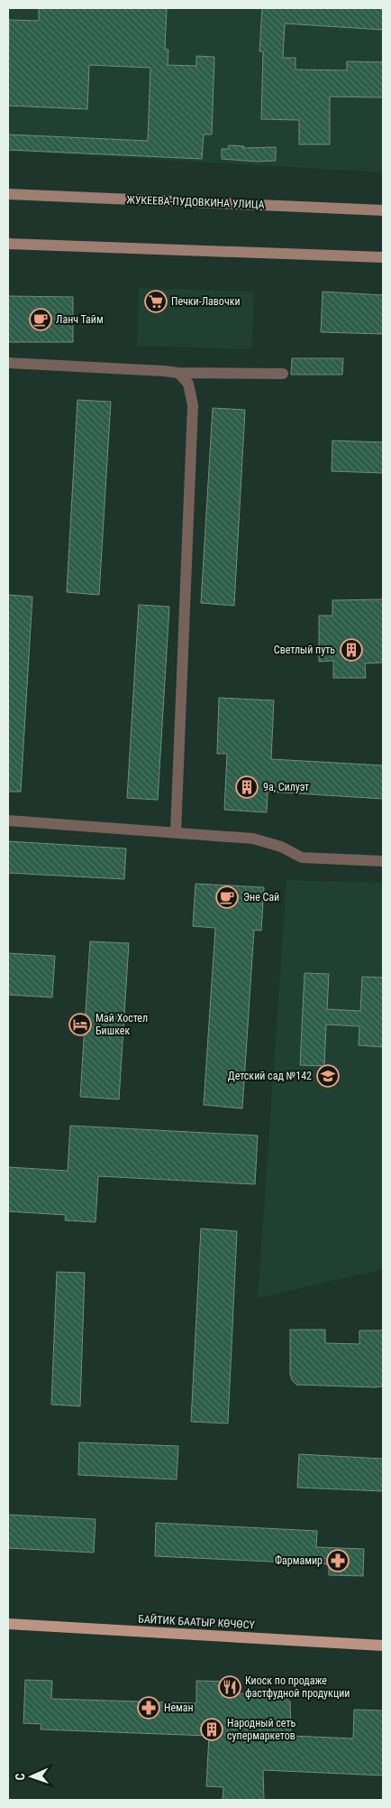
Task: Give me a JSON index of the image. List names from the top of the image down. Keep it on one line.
{"streets":{"main road":["ЖУКЕЕВА-ПУДОВКИНА УЛИЦА","БАЙТИК БААТЫР КӨЧӨСҮ"]},"places":{"supermarket":["Печки-Лавочки"],"cafe":["Ланч Тайм","Эне Сай"],"building":["Светлый путь","9а, Силуэт","Народный сеть супермаркетов"],"hotel":["Май Хостел Бишкек"],"school or university":["Детский сад №142"],"pharmacy":["Фармамир","Неман"],"restaurant":["Киоск по продаже фастфудной продукции"]},"north":"left"}
